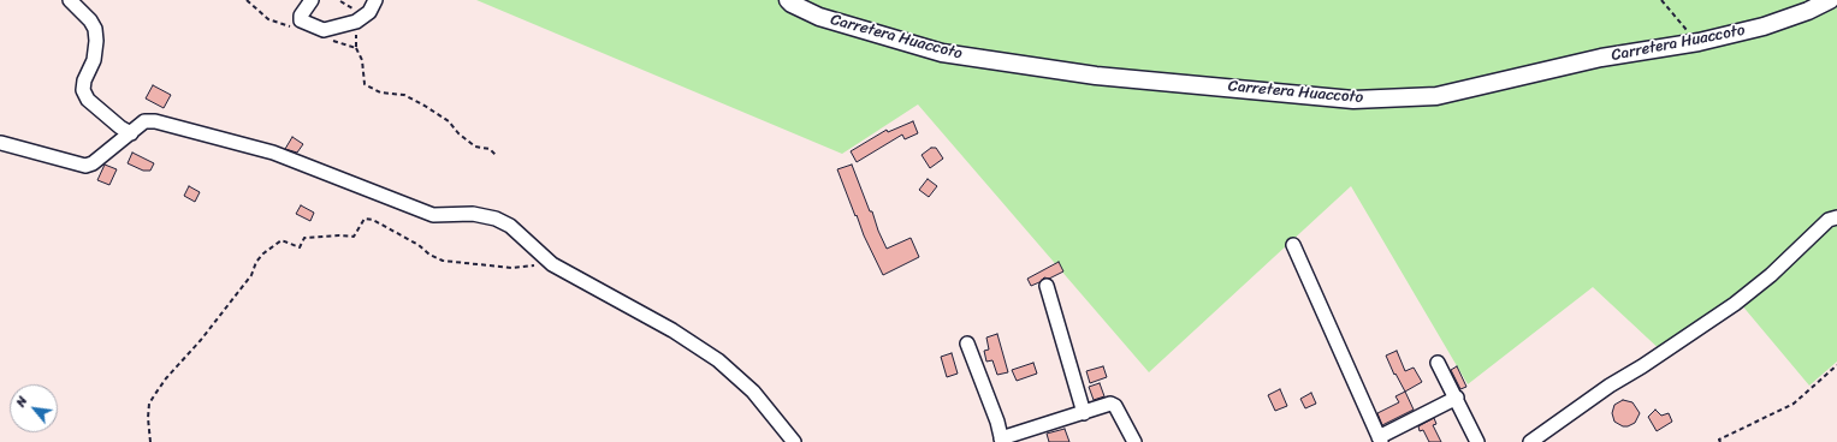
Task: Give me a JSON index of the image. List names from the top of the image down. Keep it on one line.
{"streets":{"street":["Carretera Huaccoto"]},"north":"top left"}
